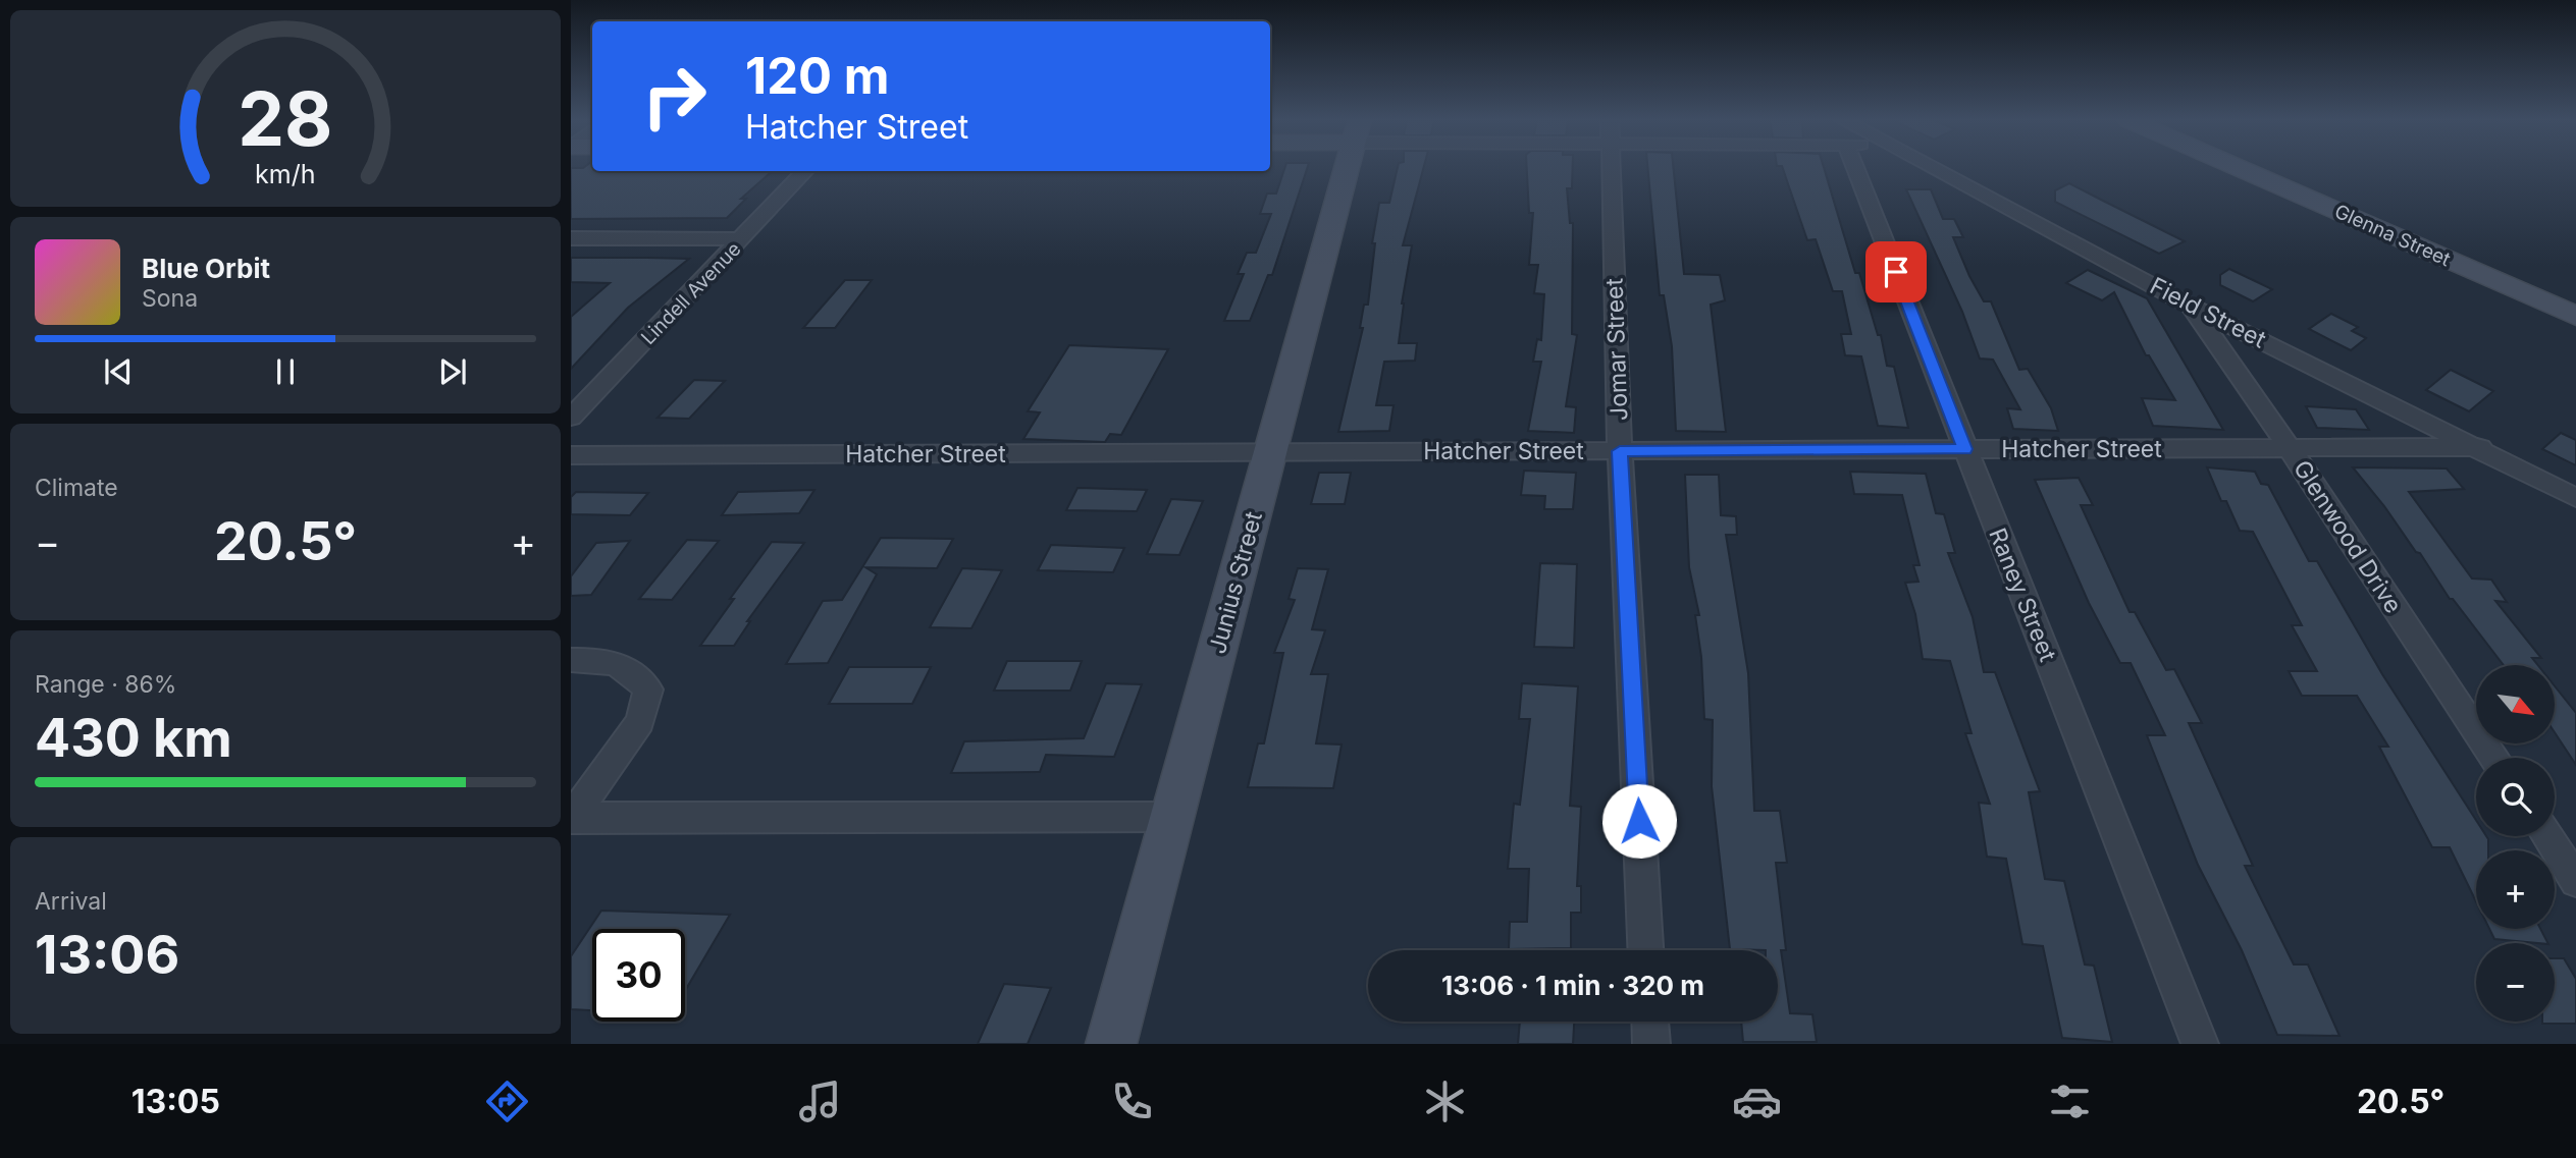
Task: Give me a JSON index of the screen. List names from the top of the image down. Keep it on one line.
{"streets":{"street":["Glenna Street","Lindell Avenue","Field Street","Jomar Street","Hatcher Street","Glenwood Drive","Junius Street","Raney Street"]},"crossings":[["Field Street","Hatcher Street"],["Field Street","Glenwood Drive"],["Jomar Street","Hatcher Street"],["Hatcher Street","Glenwood Drive"],["Hatcher Street","Junius Street"],["Hatcher Street","Raney Street"]],"north":"bottom right","page":{"turn":["120 m","Hatcher Street"],"song":["Blue Orbit","Sona"],"tile":["Climate",["Range · 86%","430 km"],["Arrival","13:06"]],"heat":["−","20.5°","+"],"map_buttons":["+","−"],"limit":"30","trip":"13:06 · 1 min · 320 m","tabs":["13:05","20.5°"],"gauge":["28","km/h"]}}
